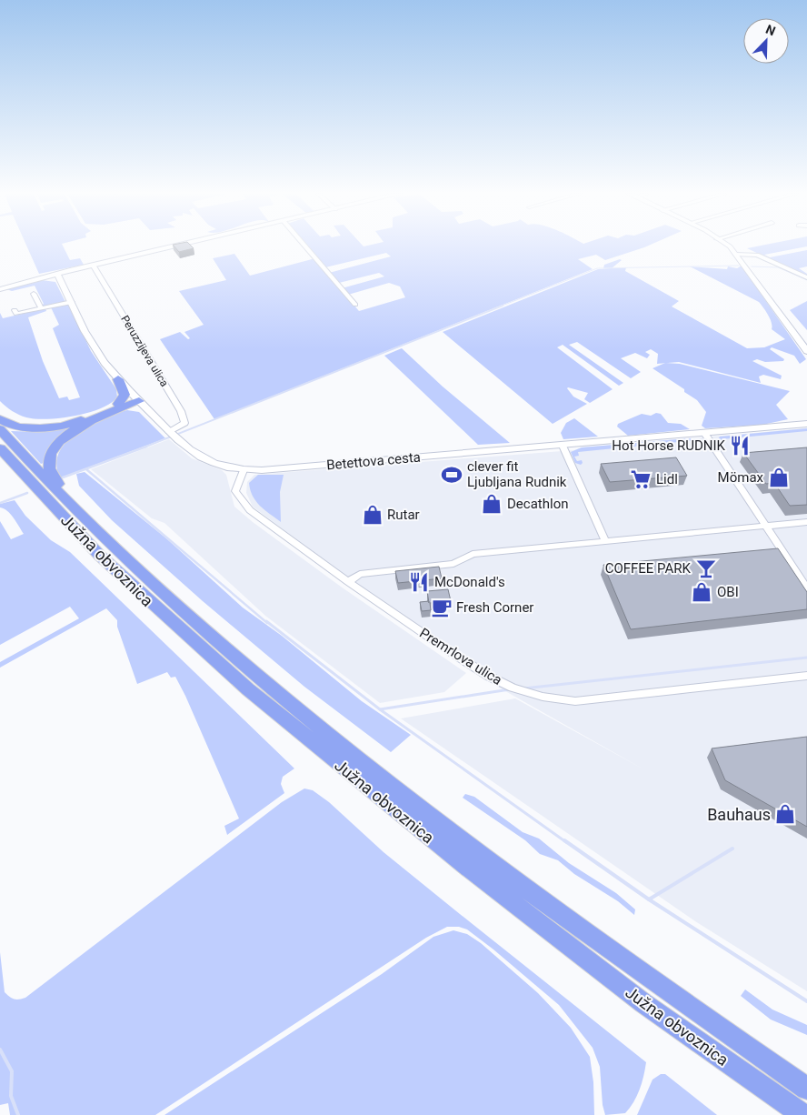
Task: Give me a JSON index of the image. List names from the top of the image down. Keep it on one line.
{"streets":{"highway":["Južna obvoznica"],"main road":["Betettova cesta"],"street":["Peruzzijeva ulica","Premrlova ulica"]},"crossings":[["Peruzzijeva ulica","Betettova cesta"],["Betettova cesta","Premrlova ulica"]],"places":{"restaurant":["Hot Horse RUDNIK","McDonald's"],"sports":["clever fit Ljubljana Rudnik"],"shop":["Mömax","Decathlon","Rutar","OBI","Bauhaus"],"supermarket":["Lidl"],"bar":["COFFEE PARK"],"cafe":["Fresh Corner"]},"north":"top right"}
